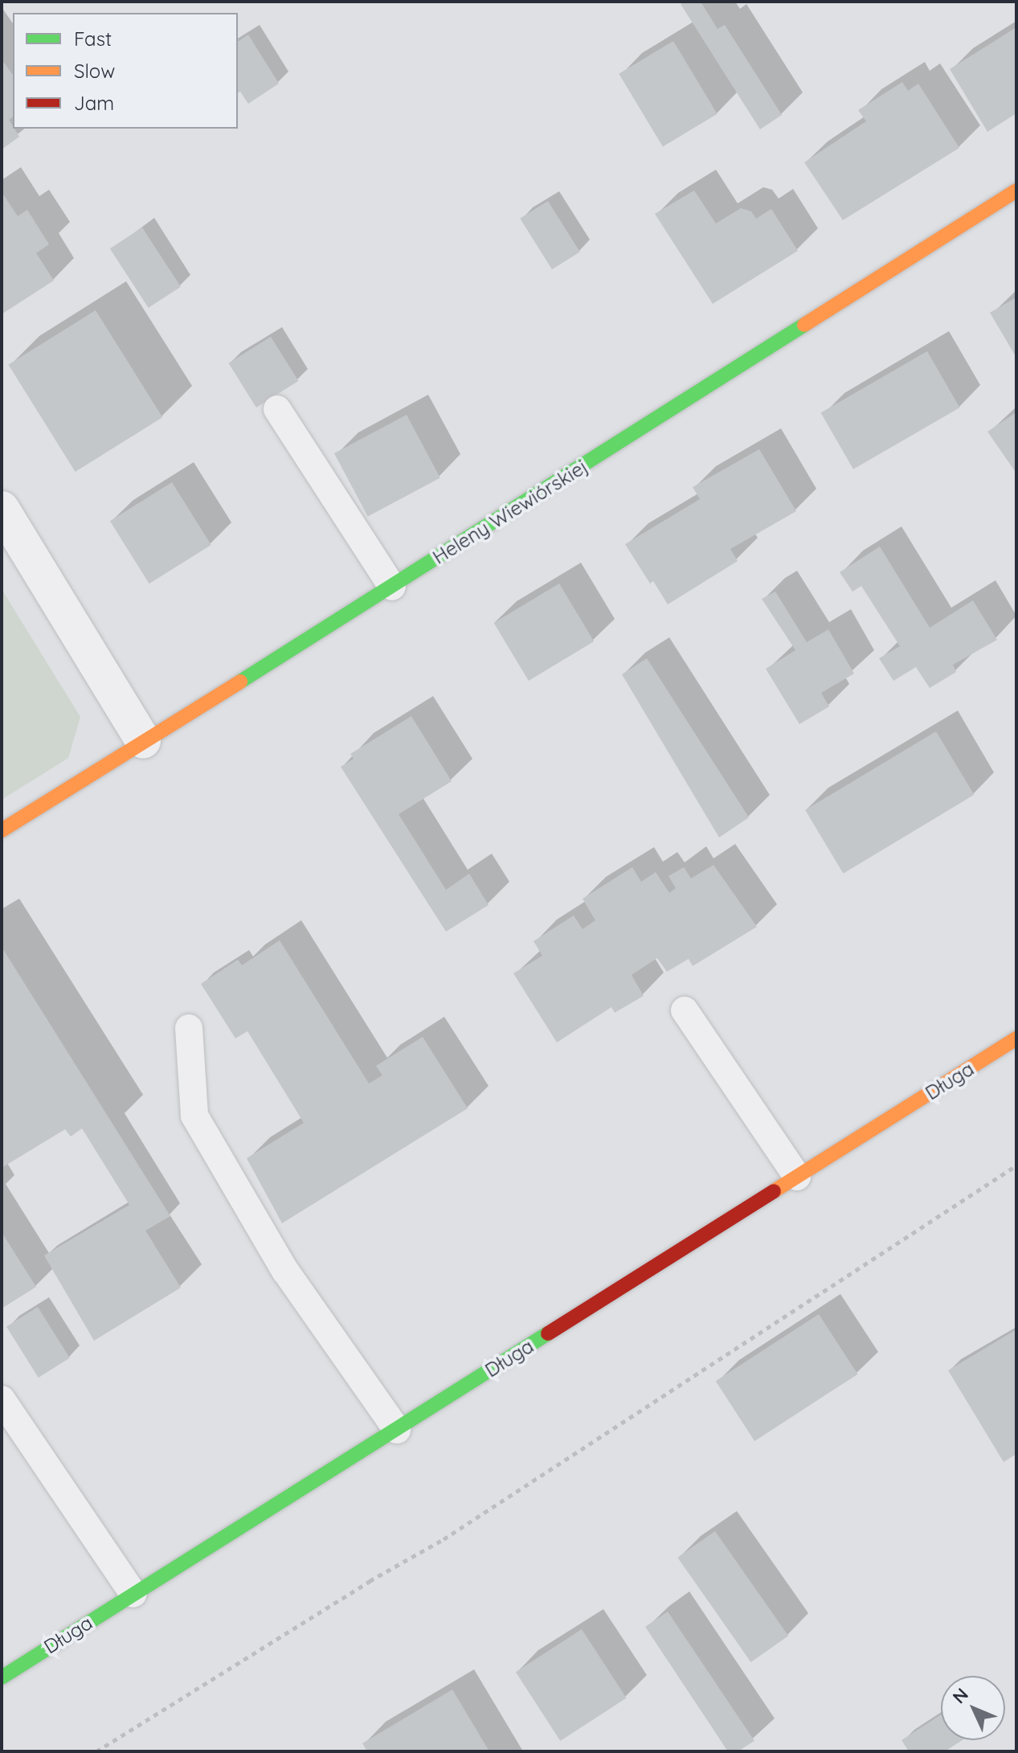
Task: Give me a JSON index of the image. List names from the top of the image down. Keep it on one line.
{"streets":{"main road":["Heleny Wiewiórskiej","Długa"]},"legend":["Fast","Slow","Jam"],"north":"top left"}
